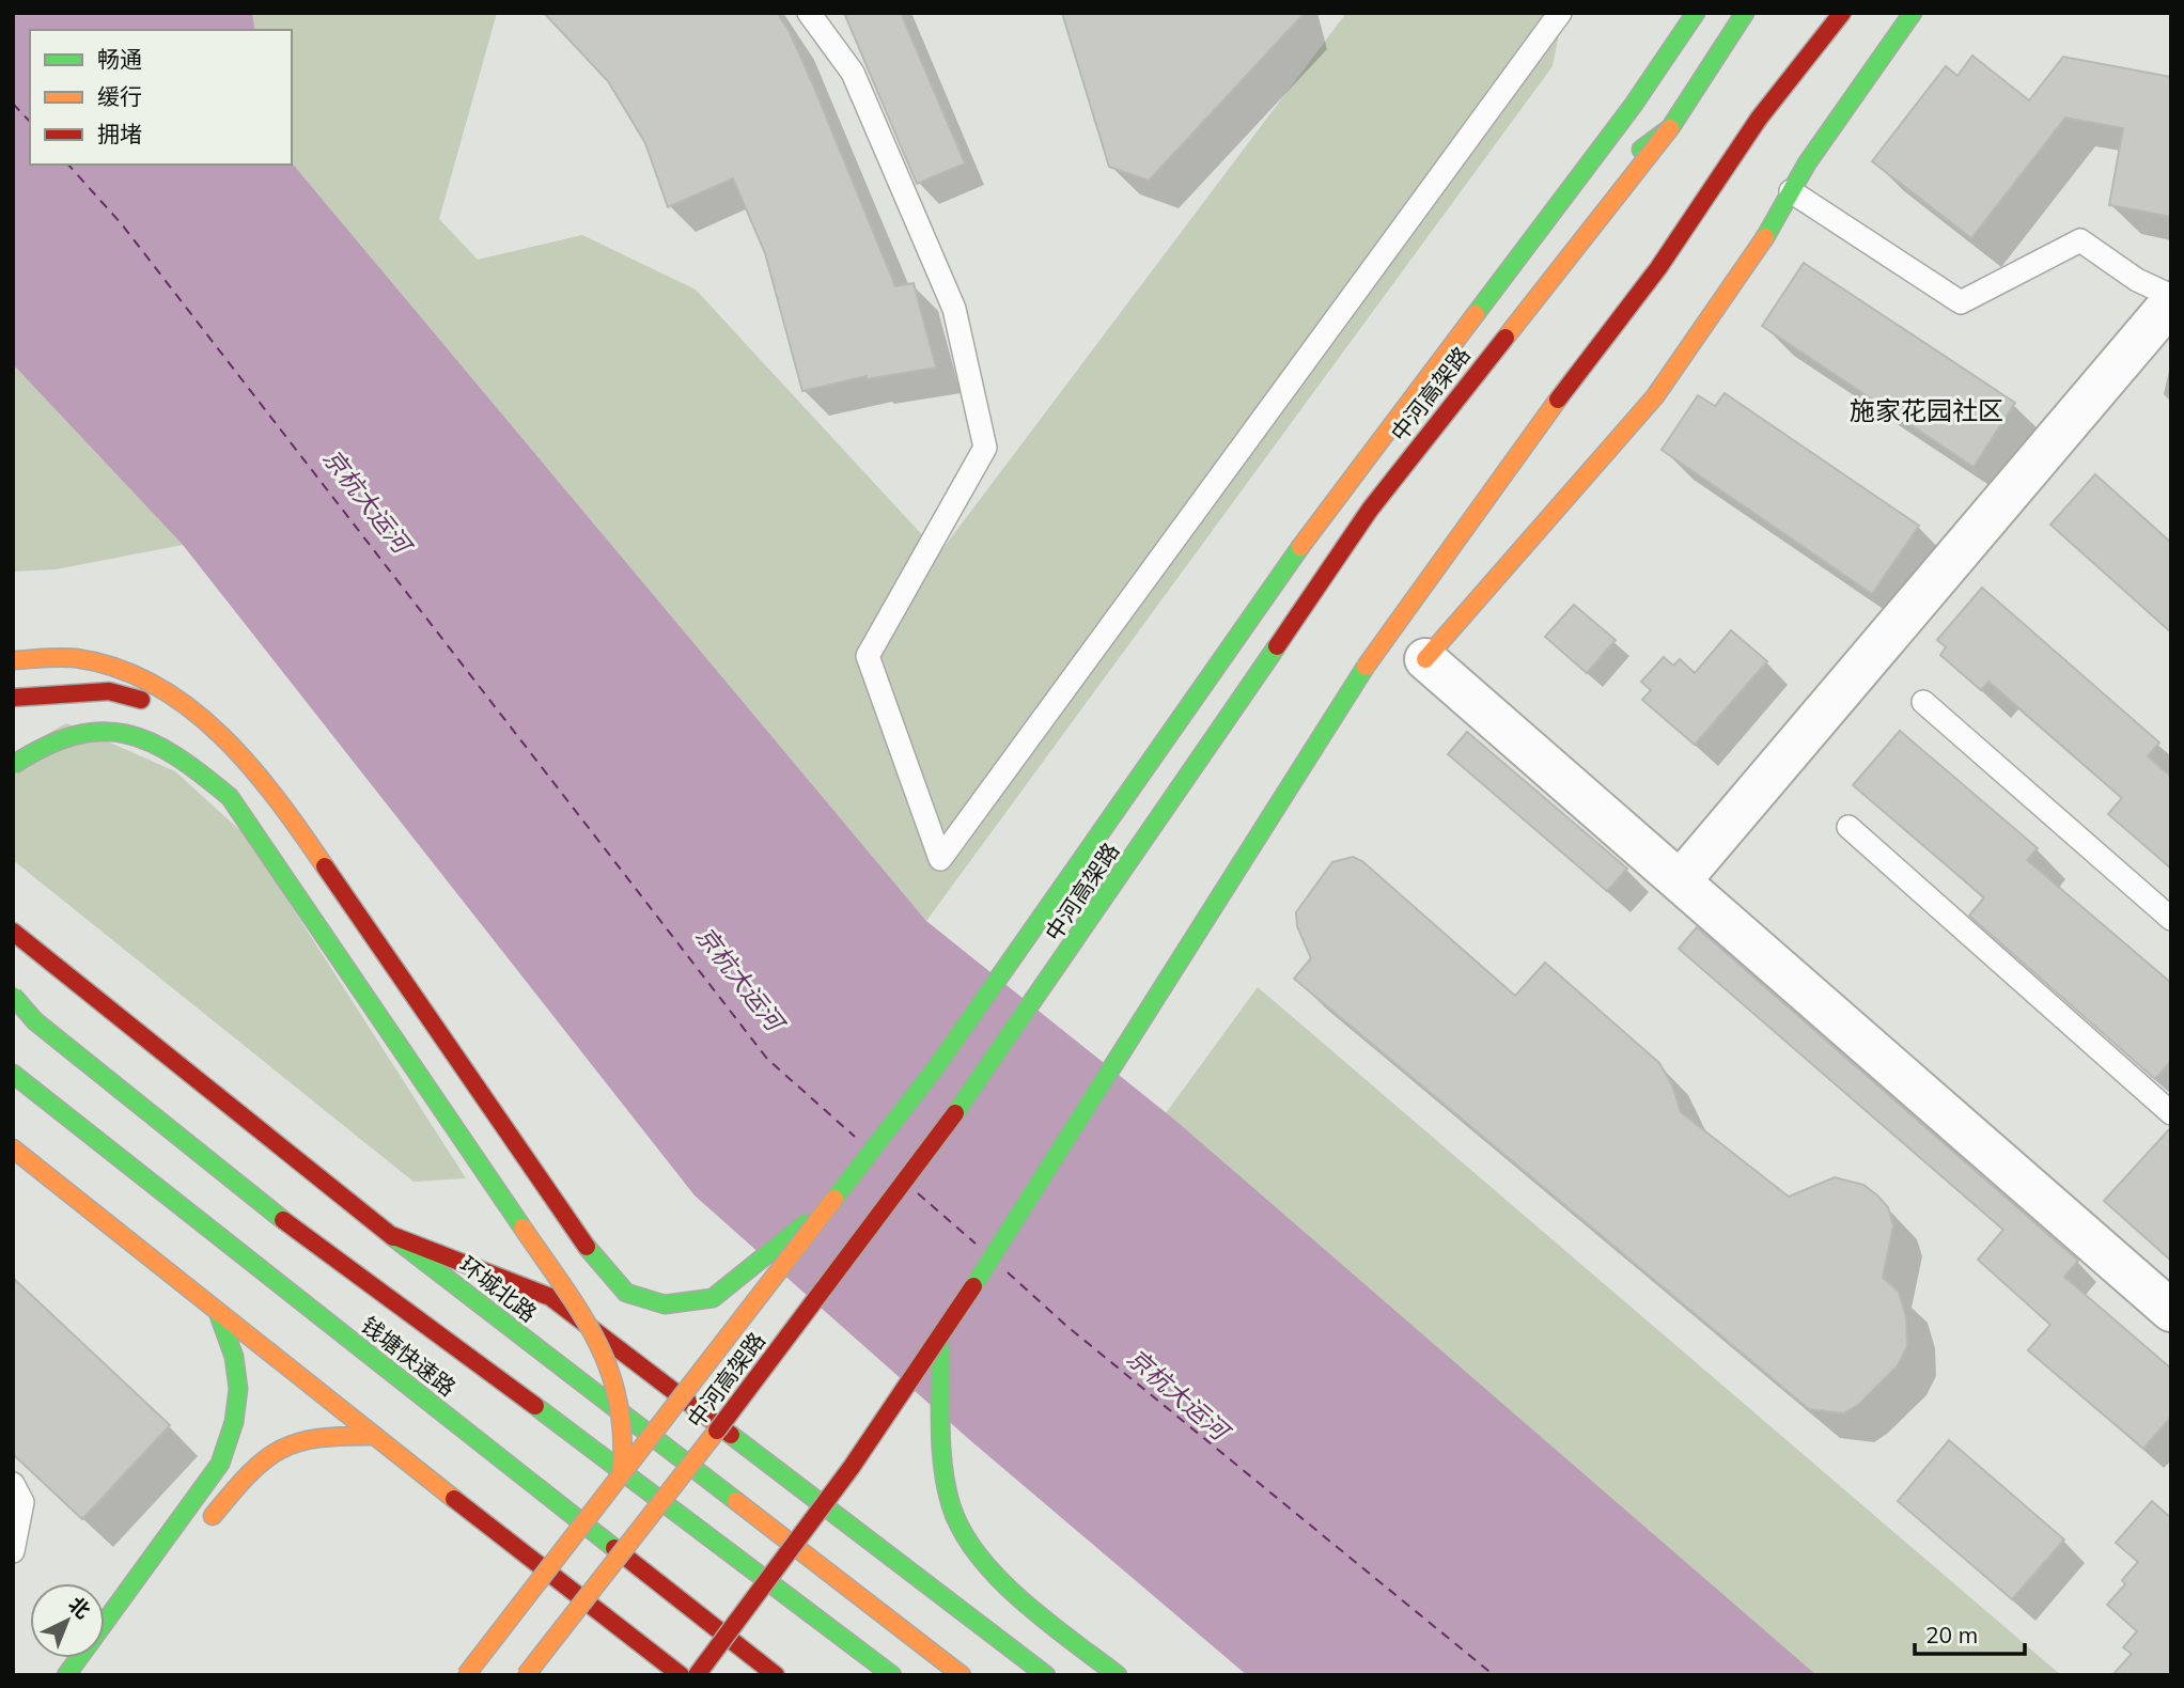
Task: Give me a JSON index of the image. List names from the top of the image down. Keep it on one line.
{"streets":{"main road":["中河高架路","环城北路","钱塘快速路"]},"districts":["施家花园社区"],"water":["京杭大运河"],"legend":["畅通","缓行","拥堵"],"scale_bar":"20 m","north":"top right"}
